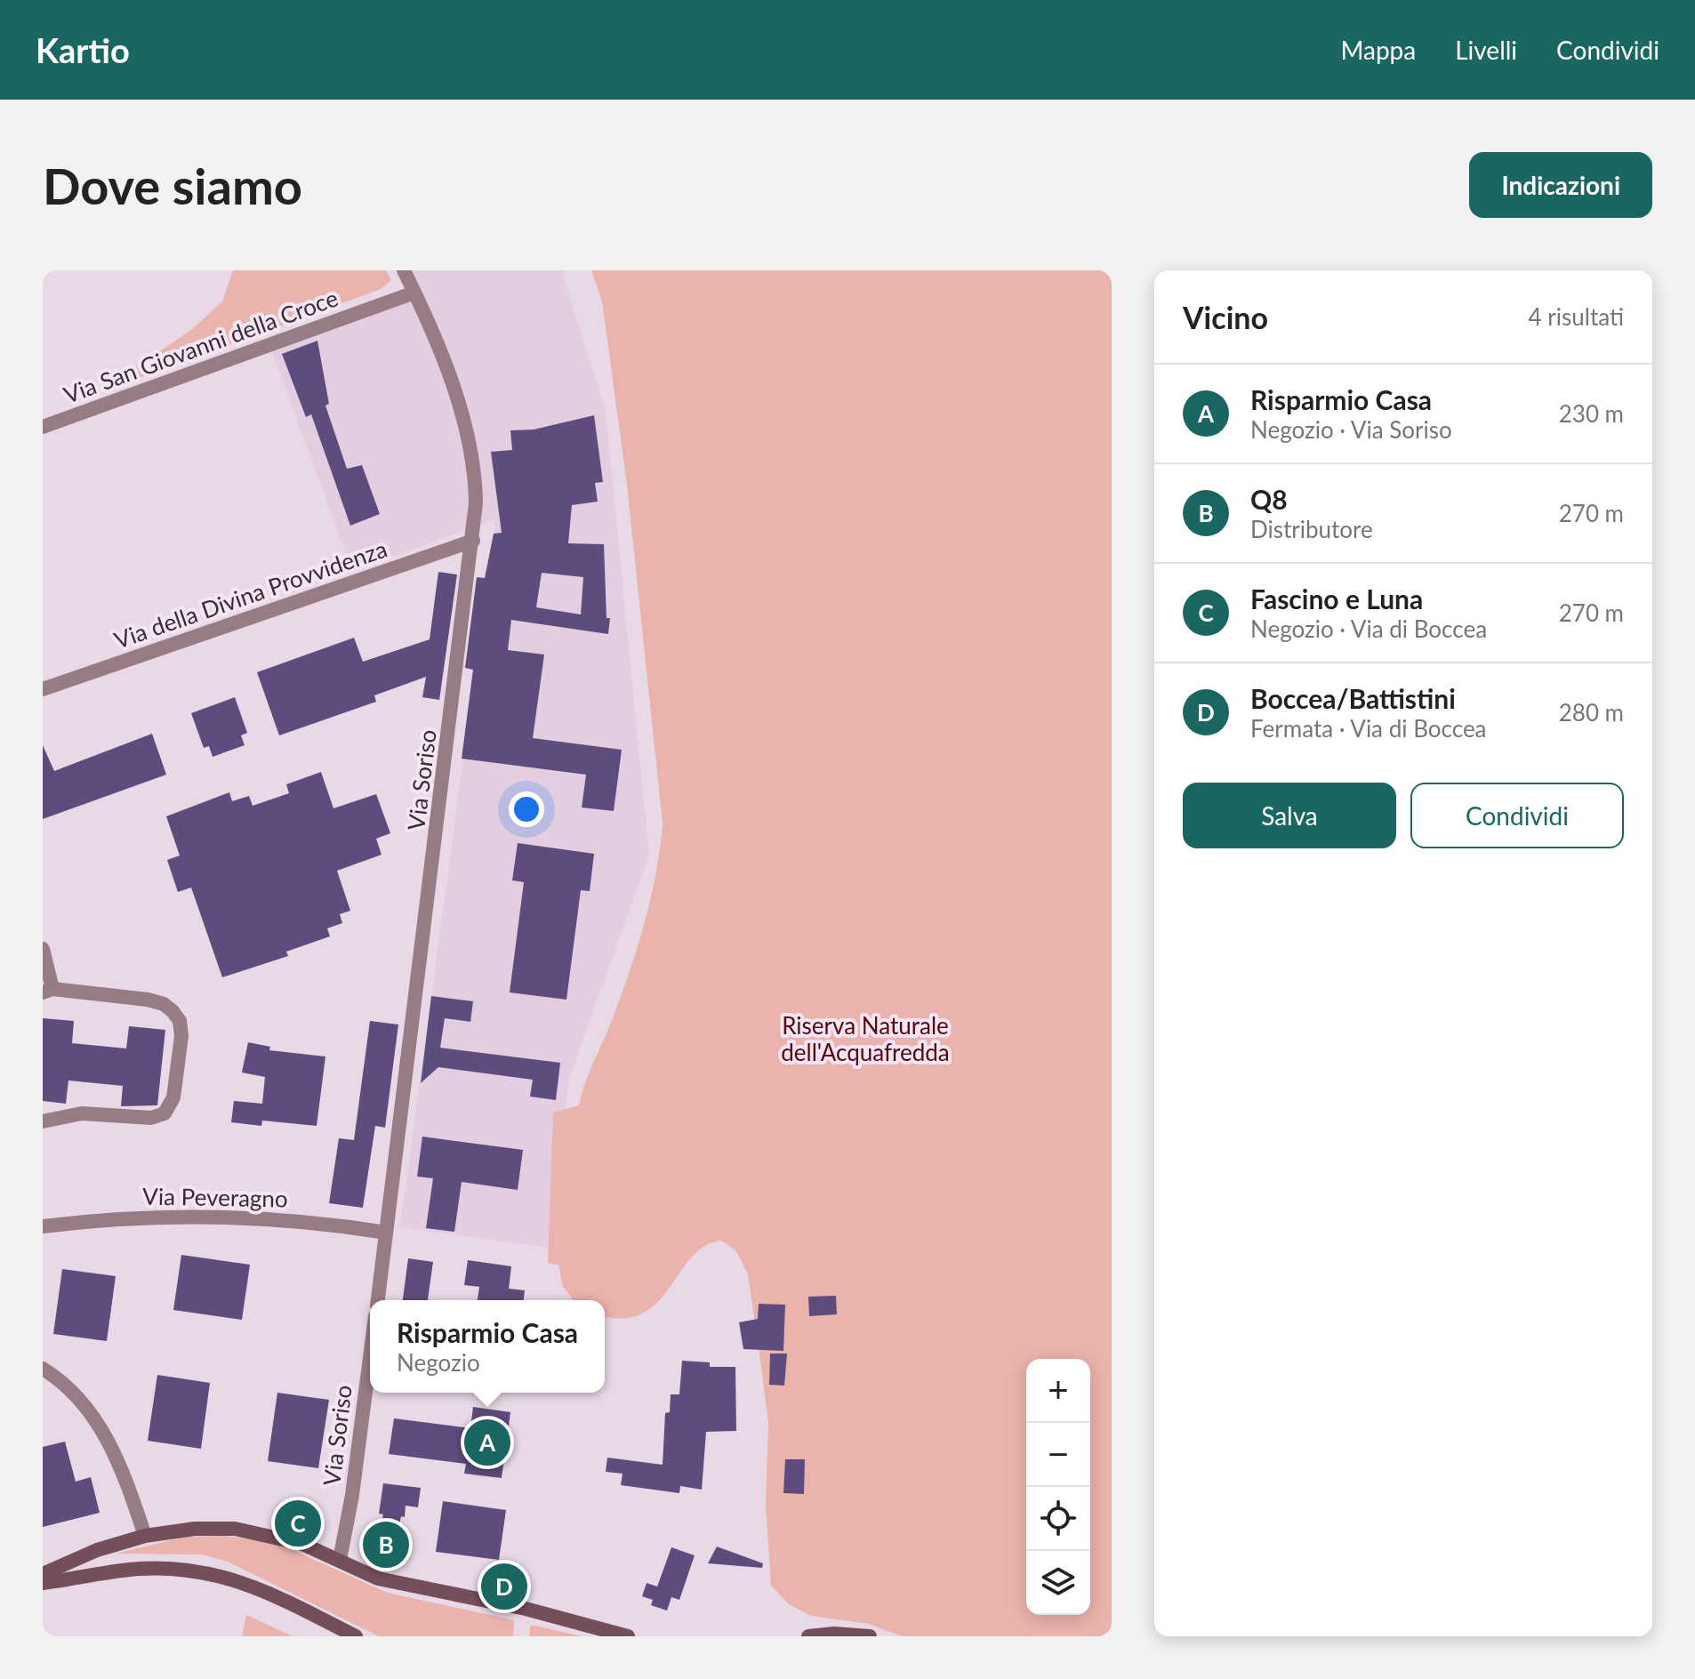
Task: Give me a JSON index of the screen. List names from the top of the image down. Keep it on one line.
{"streets":{"street":["Via San Giovanni della Croce","Via della Divina Provvidenza","Via Soriso","Via Peveragno"]},"crossings":[["Via San Giovanni della Croce","Via Soriso"],["Via della Divina Provvidenza","Via Soriso"],["Via Soriso","Via Peveragno"]],"parks":["Riserva Naturale dell'Acquafredda"],"page":{"header":"Kartio","nav":["Mappa","Livelli","Condividi"],"buttons":["Indicazioni",["Salva","Condividi"]],"title":"Dove siamo","heading":["Vicino","4 risultati"],"list":[{"mark":"A","name":"Risparmio Casa","note":"Negozio · Via Soriso","value":"230 m"},{"mark":"B","name":"Q8","note":"Distributore","value":"270 m"},{"mark":"C","name":"Fascino e Luna","note":"Negozio · Via di Boccea","value":"270 m"},{"mark":"D","name":"Boccea/Battistini","note":"Fermata · Via di Boccea","value":"280 m"}],"popup":["Risparmio Casa","Negozio"],"map_buttons":["+","−"],"pins":["A","C","B","D"]}}
